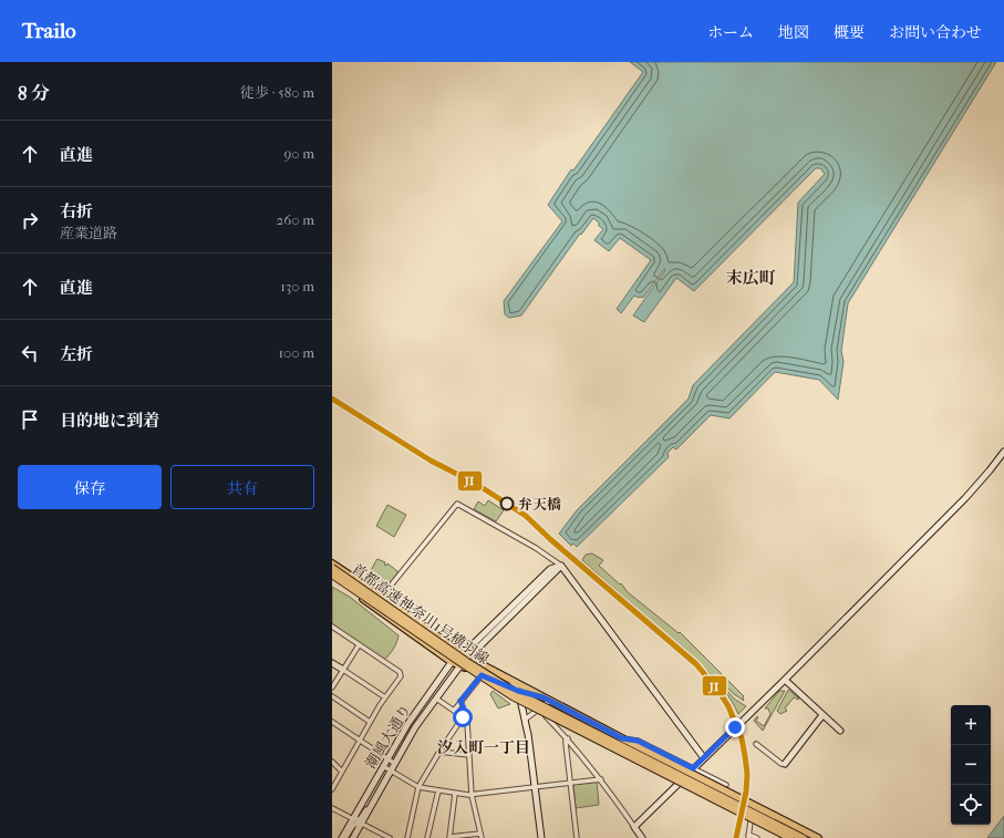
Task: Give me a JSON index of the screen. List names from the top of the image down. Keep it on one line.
{"streets":{"highway":["首都高速神奈川1号横羽線"],"street":["潮風大通り"]},"districts":["末広町","汐入町一丁目"],"places":["弁天橋"],"lines":["transit line JI"],"page":{"header":"Trailo","nav":["ホーム","地図","概要","お問い合わせ"],"heading":["8 分","徒歩 · 580 m"],"list":[["直進","90 m"],["右折","産業道路","260 m"],["直進","130 m"],["左折","100 m"],"目的地に到着"],"buttons":["保存","共有"],"map_buttons":["+","−"]}}
